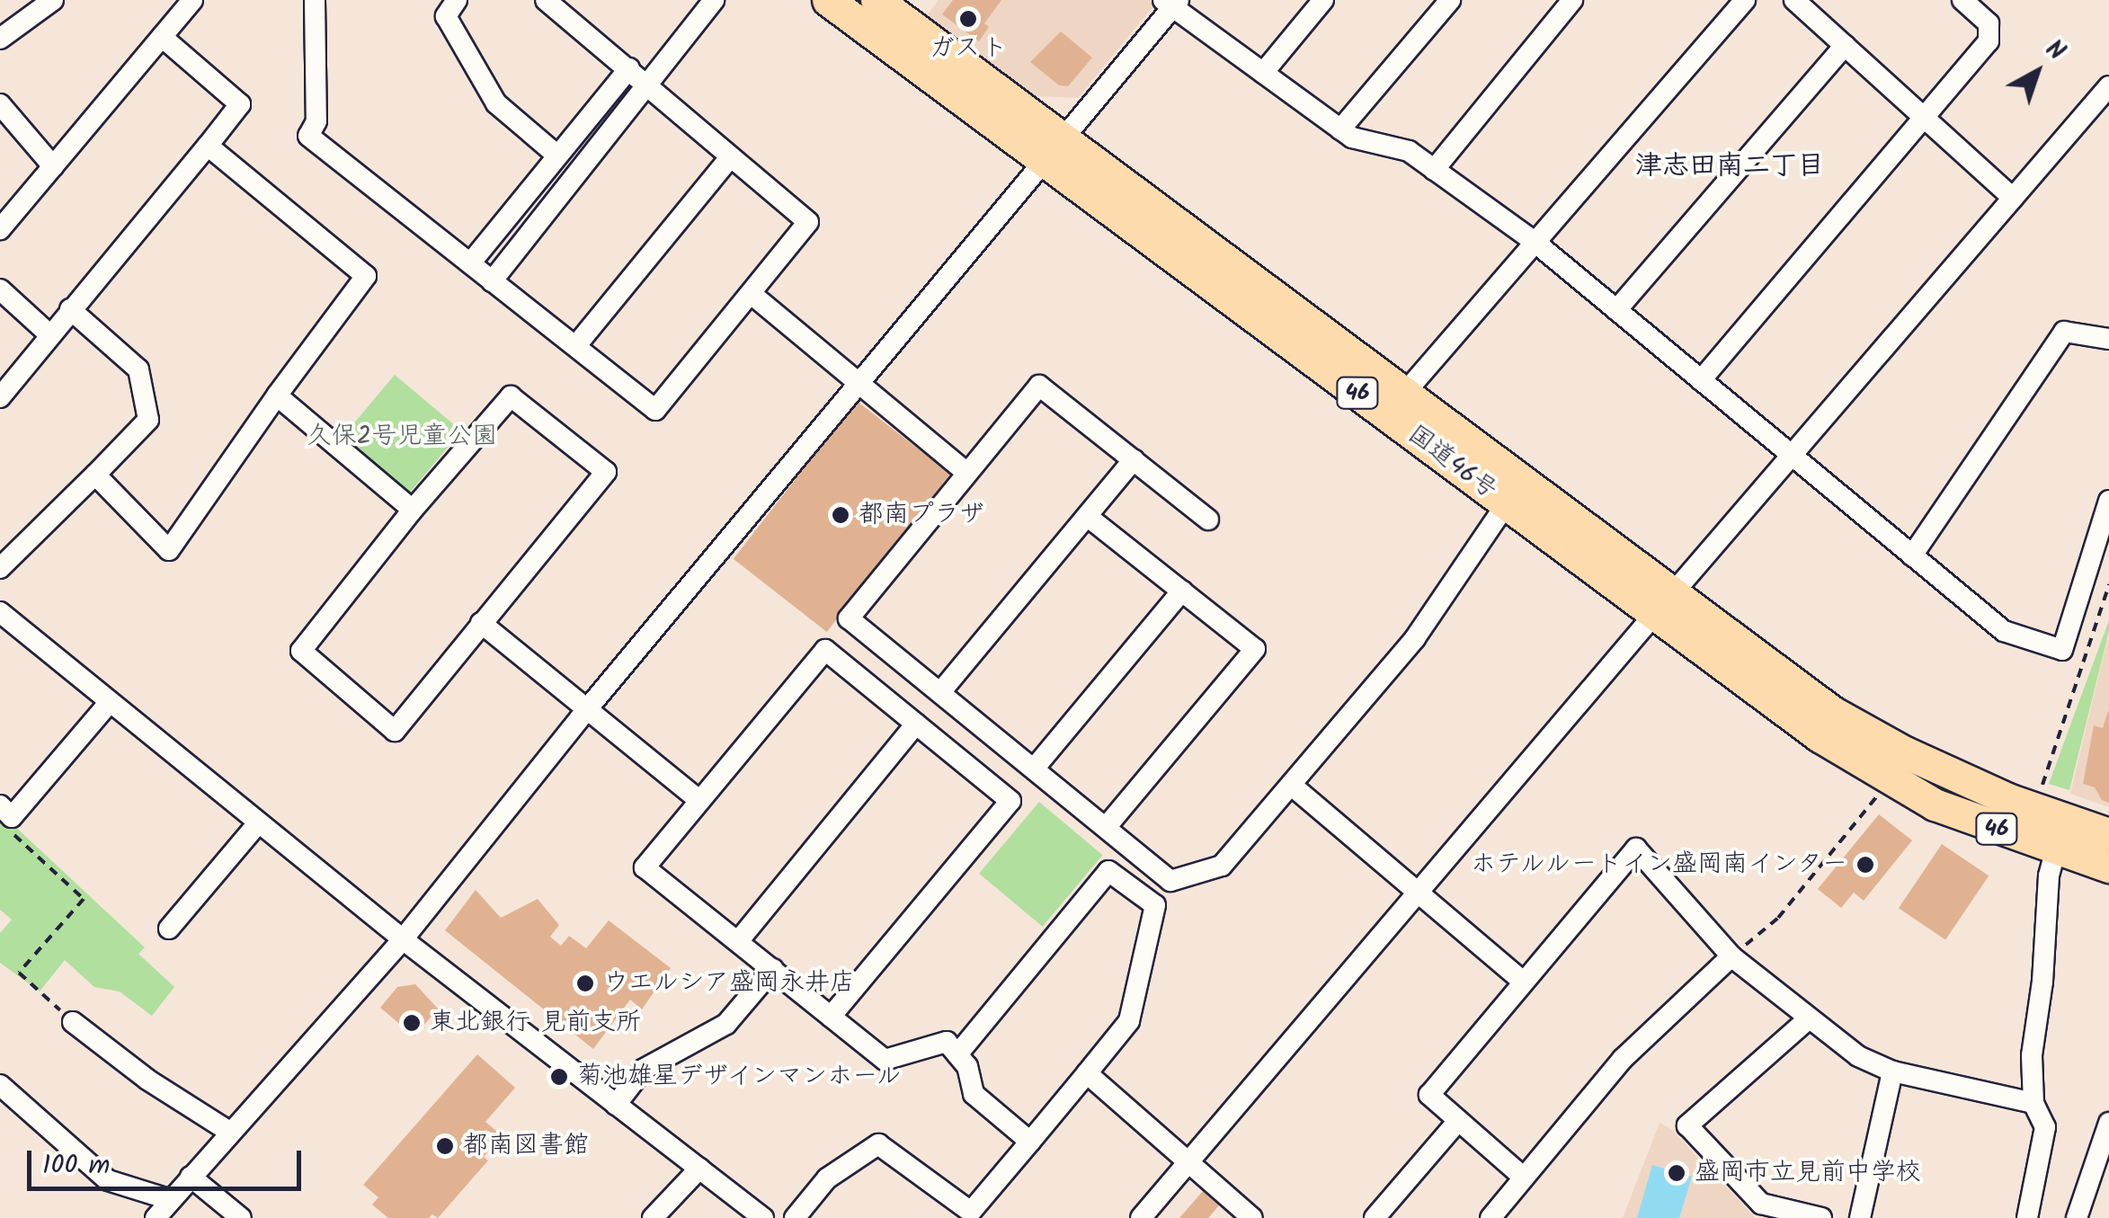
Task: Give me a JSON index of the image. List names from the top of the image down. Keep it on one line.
{"streets":{"highway":["46","国道46号"]},"districts":["津志田南二丁目"],"parks":["久保2号児童公園"],"places":["ガスト","都南プラザ","ホテルルートイン盛岡南インター","ウエルシア盛岡永井店","東北銀行 見前支所","菊池雄星デザインマンホール","都南図書館","盛岡市立見前中学校"],"scale_bar":"100 m","north":"top right"}
